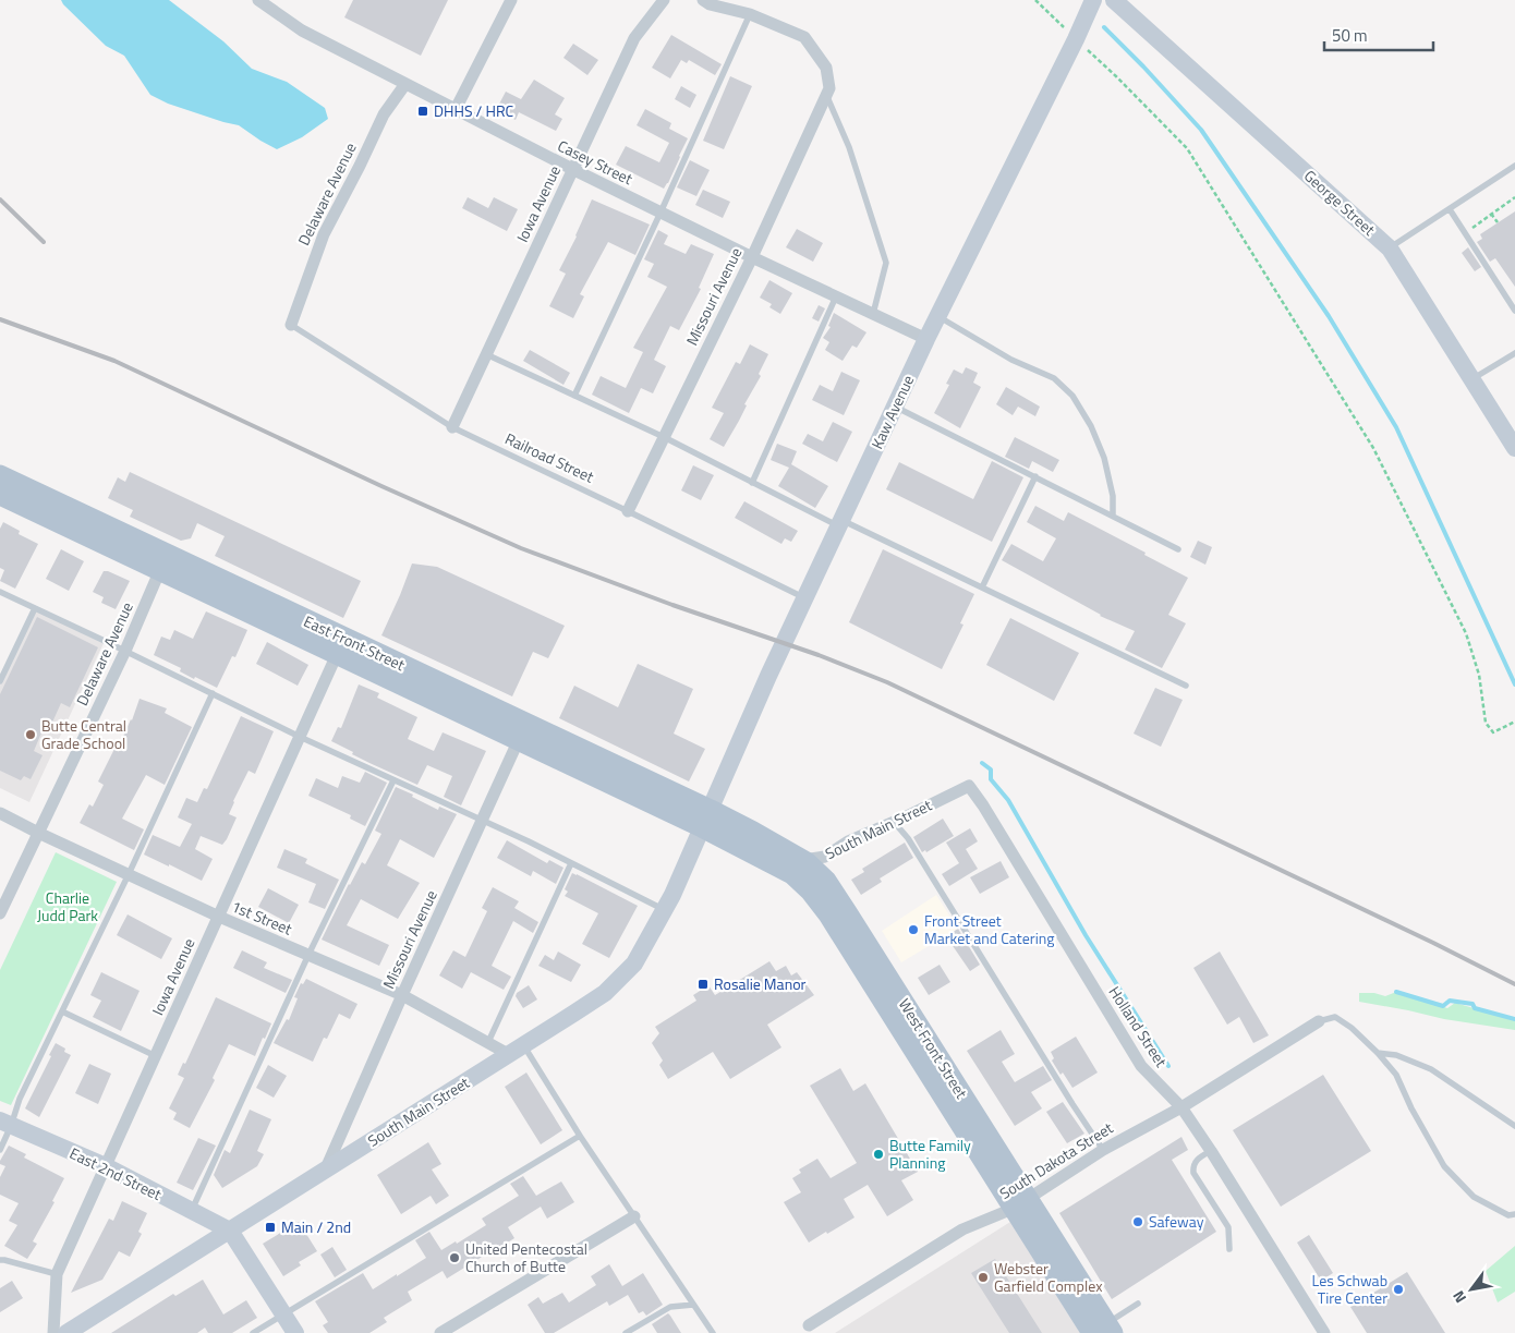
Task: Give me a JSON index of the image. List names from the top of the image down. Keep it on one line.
{"streets":{"main road":["East Front Street","West Front Street"],"street":["Casey Street","Delaware Avenue","George Street","Iowa Avenue","Missouri Avenue","Kaw Avenue","South Main Street","1st Street","Holland Street","South Dakota Street","East 2nd Street"],"lane":["Railroad Street"]},"crossings":[["Casey Street","Delaware Avenue"],["Casey Street","Iowa Avenue"],["Casey Street","Missouri Avenue"],["Casey Street","Kaw Avenue"],["Delaware Avenue","Railroad Street"],["Delaware Avenue","East Front Street"],["Delaware Avenue","1st Street"],["Iowa Avenue","Railroad Street"],["Iowa Avenue","East Front Street"],["Iowa Avenue","1st Street"],["Iowa Avenue","East 2nd Street"],["Missouri Avenue","Railroad Street"],["Missouri Avenue","East Front Street"],["Missouri Avenue","South Main Street"],["Missouri Avenue","1st Street"],["Kaw Avenue","Railroad Street"],["Kaw Avenue","East Front Street"],["Kaw Avenue","South Main Street"],["Kaw Avenue","West Front Street"],["East Front Street","South Main Street"],["East Front Street","West Front Street"],["South Main Street","1st Street"],["South Main Street","Holland Street"],["South Main Street","West Front Street"],["South Main Street","East 2nd Street"],["Holland Street","South Dakota Street"],["West Front Street","South Dakota Street"]],"parks":["Charlie Judd Park"],"places":{"transit":["DHHS / HRC","Rosalie Manor","Main / 2nd"],"other":["Butte Central Grade School","Front Street Market and Catering","Butte Family Planning","Safeway","United Pentecostal Church of Butte","Webster Garfield Complex","Les Schwab Tire Center"]},"scale_bar":"50 m","north":"bottom left"}
